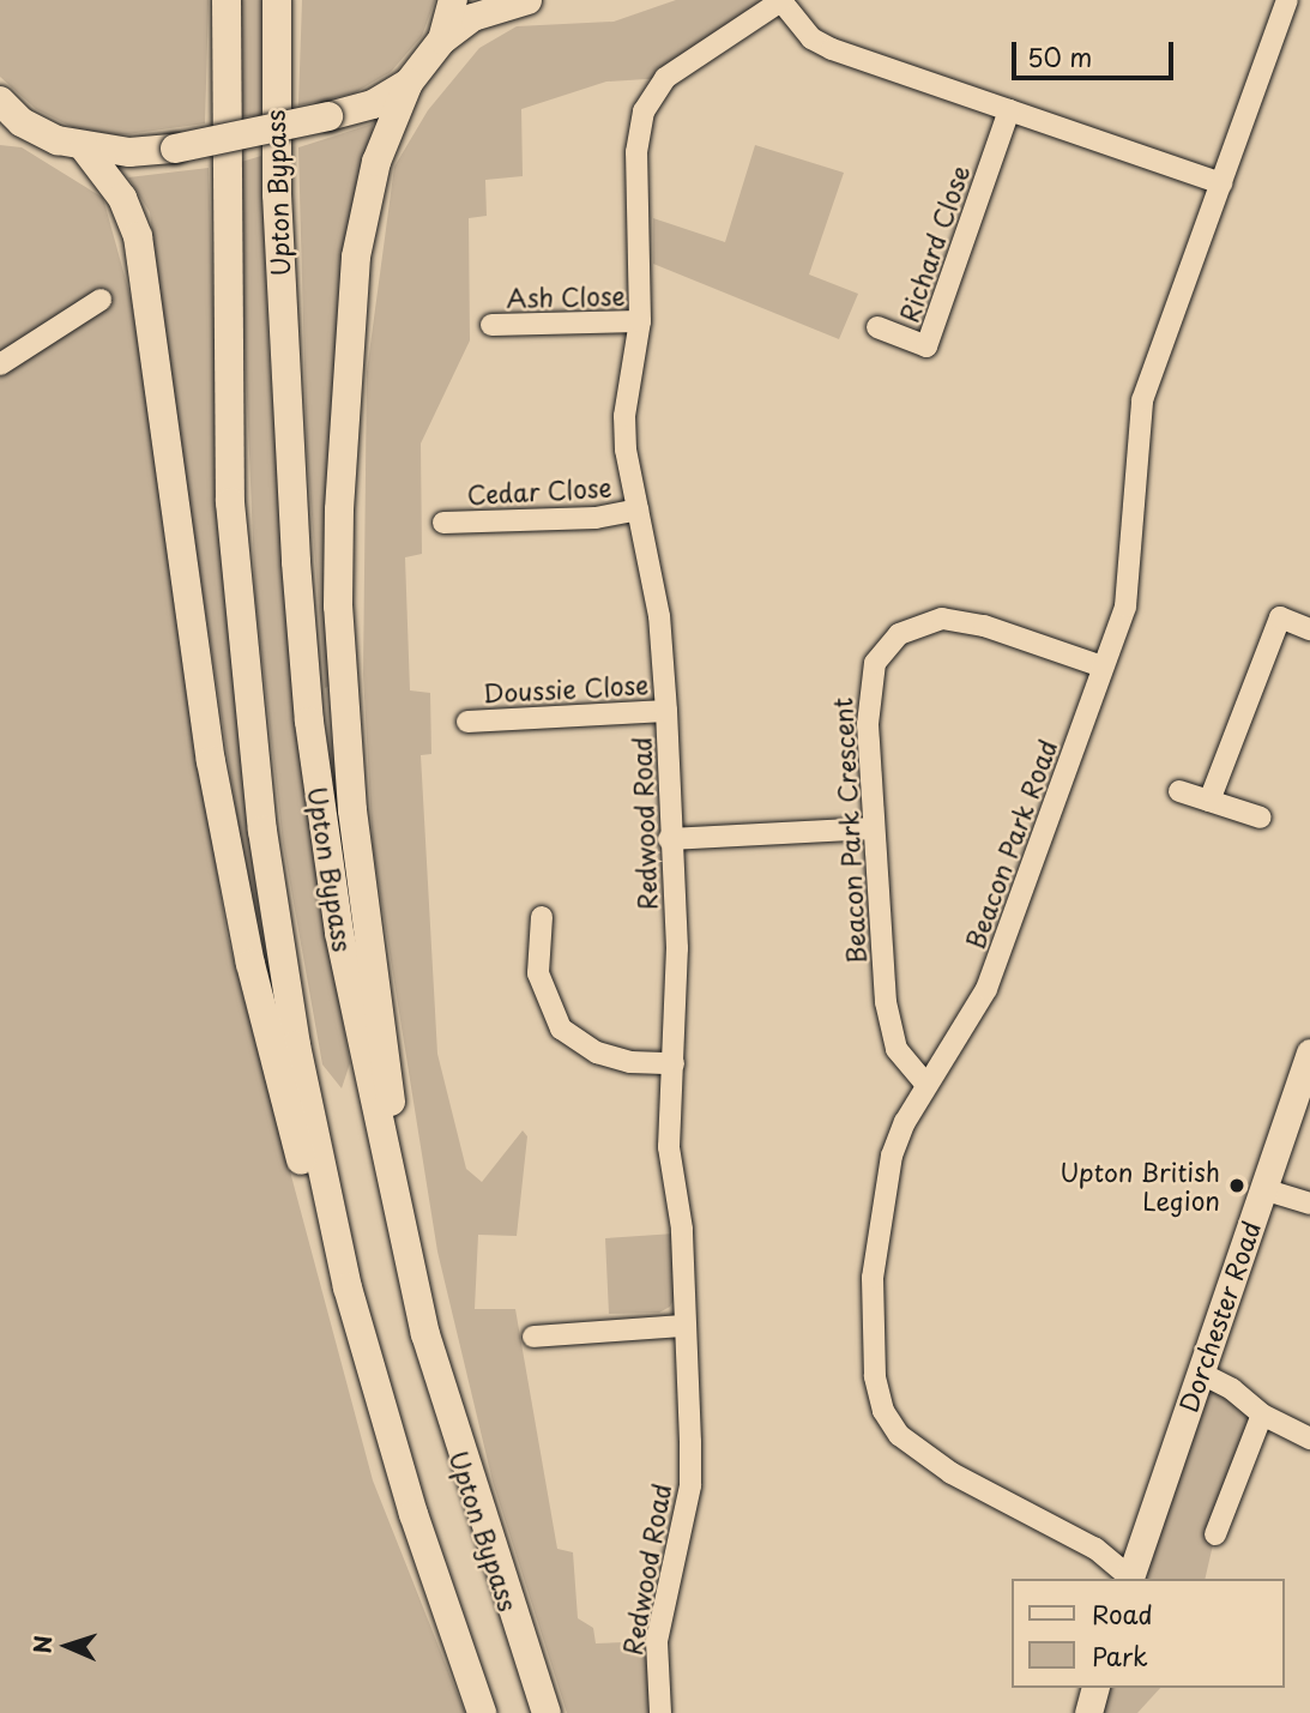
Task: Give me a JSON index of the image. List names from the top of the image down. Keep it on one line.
{"streets":{"highway":["Upton Bypass"],"main road":["Dorchester Road"],"street":["Richard Close","Ash Close","Cedar Close","Doussie Close","Redwood Road","Beacon Park Crescent","Beacon Park Road"]},"crossings":[["Ash Close","Redwood Road"],["Cedar Close","Redwood Road"],["Doussie Close","Redwood Road"],["Beacon Park Crescent","Beacon Park Road"],["Beacon Park Road","Dorchester Road"]],"places":["Upton British Legion"],"legend":["Road","Park"],"scale_bar":"50 m","north":"left"}
